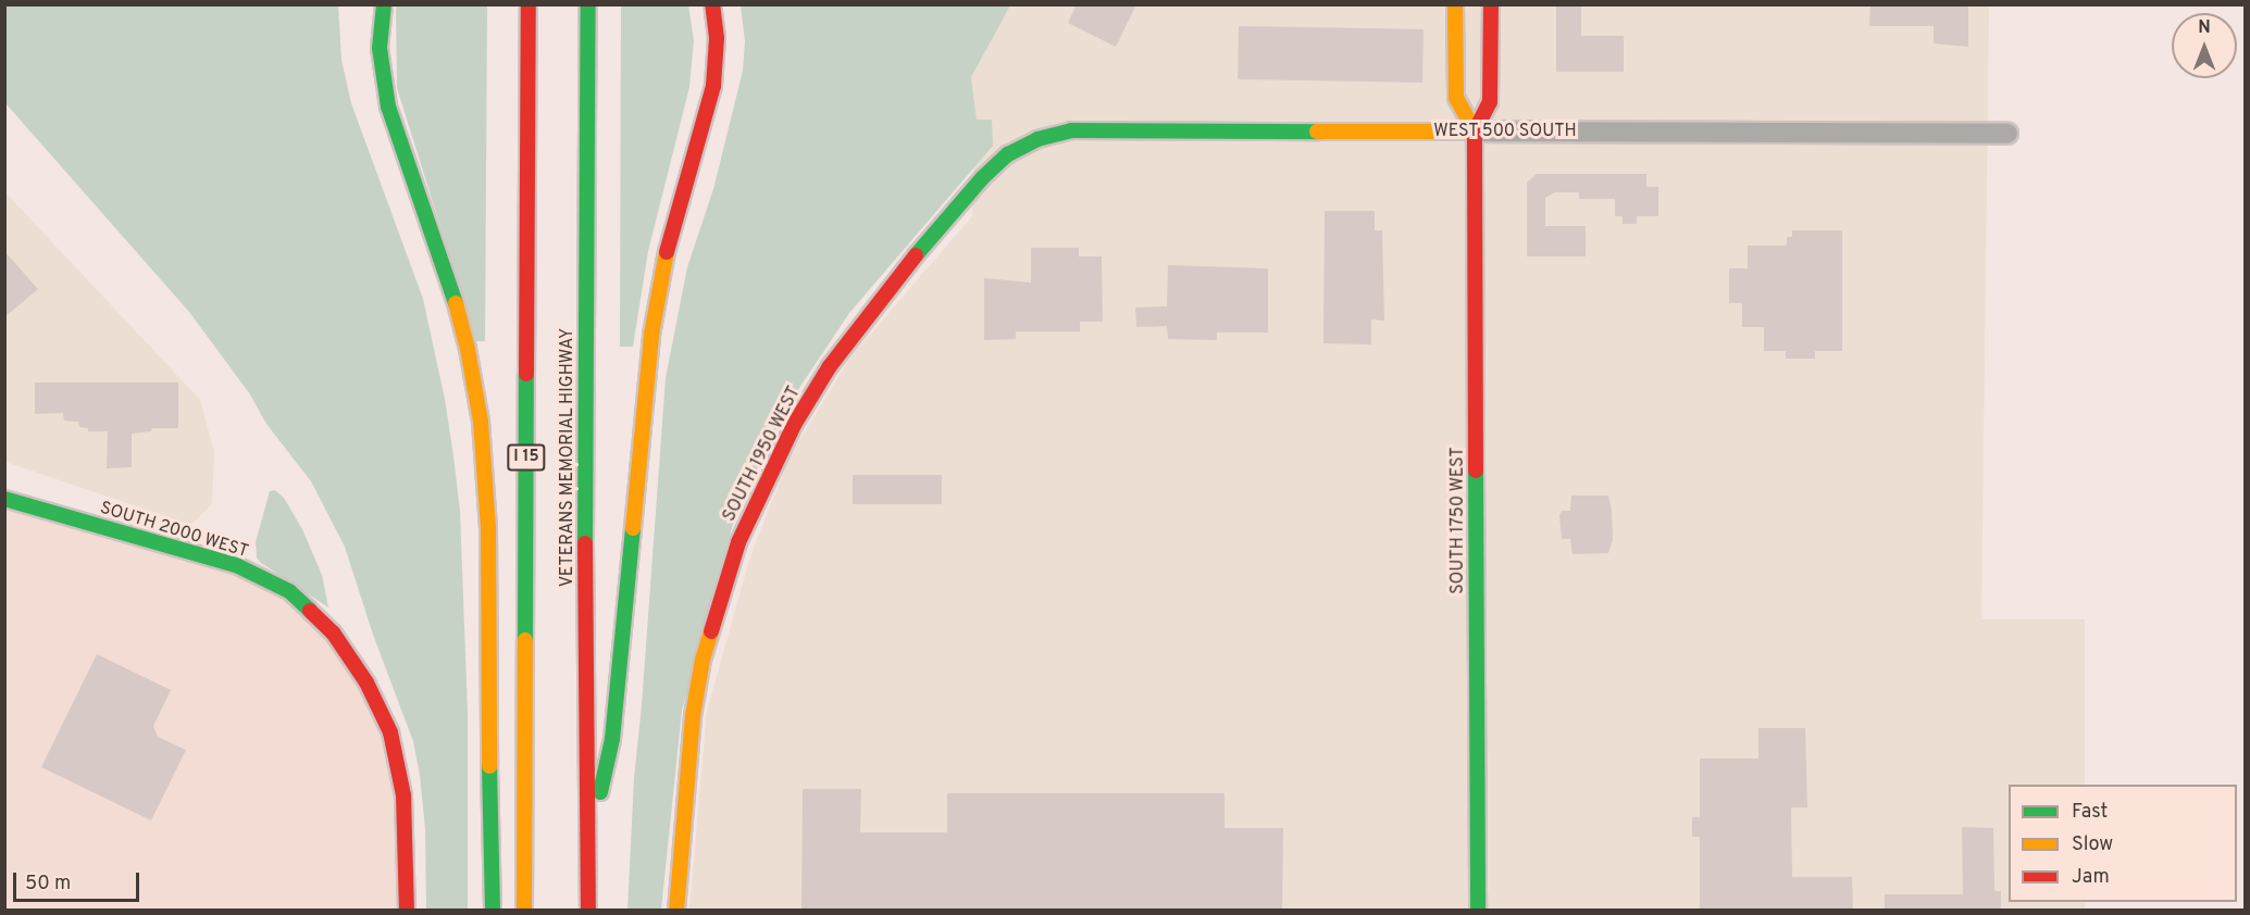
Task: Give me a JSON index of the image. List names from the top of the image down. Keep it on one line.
{"streets":{"main road":["WEST 500 SOUTH","SOUTH 1950 WEST","I 15","VETERANS MEMORIAL HIGHWAY","SOUTH 1750 WEST","SOUTH 2000 WEST"]},"crossings":[["WEST 500 SOUTH","SOUTH 1950 WEST"],["WEST 500 SOUTH","SOUTH 1750 WEST"]],"legend":["Fast","Slow","Jam"],"scale_bar":"50 m","north":"top"}
